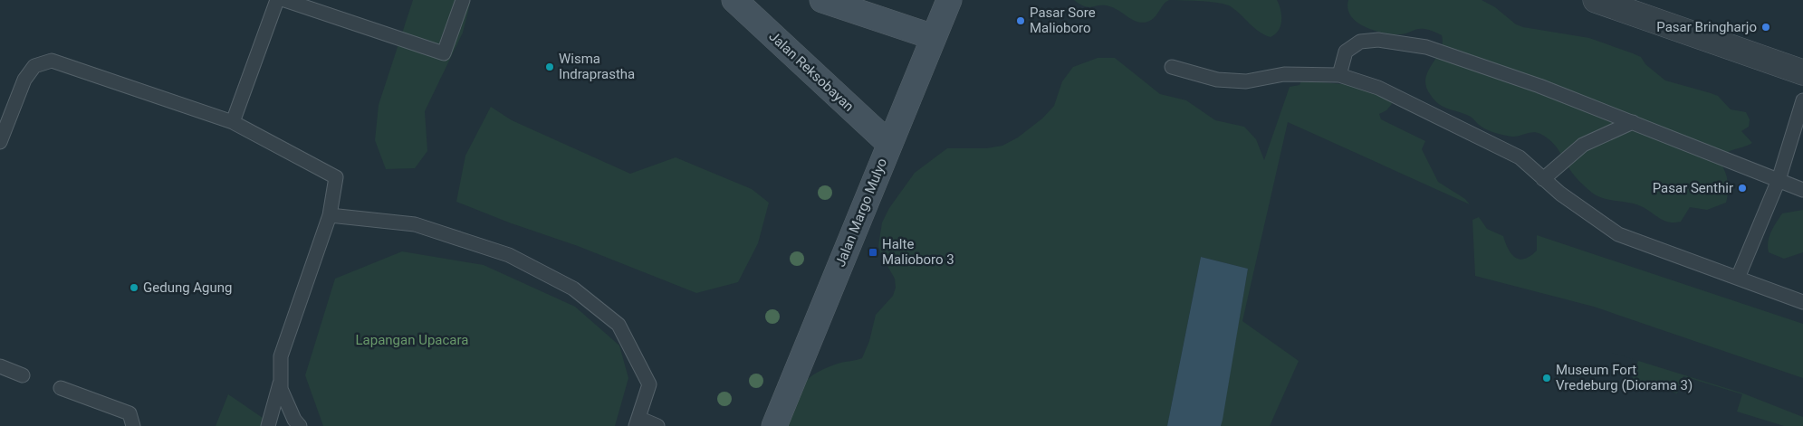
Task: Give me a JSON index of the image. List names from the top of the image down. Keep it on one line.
{"streets":{"main road":["Jalan Reksobayan","Jalan Margo Mulyo"]},"crossings":[["Jalan Reksobayan","Jalan Margo Mulyo"]],"parks":["Lapangan Upacara"],"places":{"other":["Pasar Sore Malioboro","Pasar Bringharjo","Wisma Indraprastha","Pasar Senthir","Gedung Agung","Museum Fort Vredeburg (Diorama 3)"],"transit":["Halte Malioboro 3"]}}
